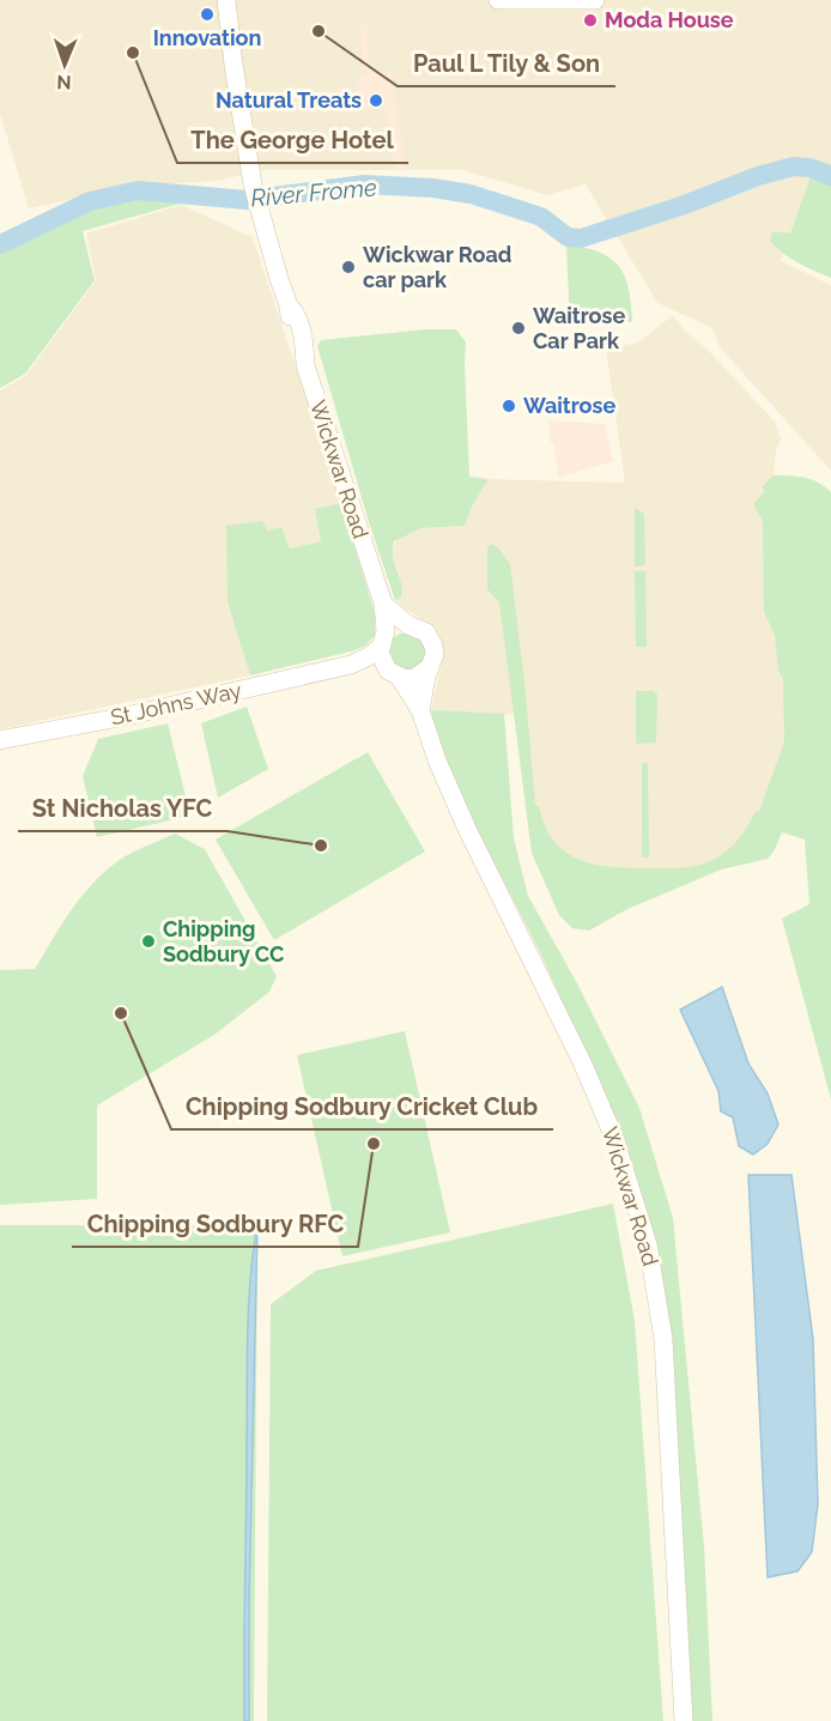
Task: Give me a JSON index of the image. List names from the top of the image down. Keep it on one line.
{"streets":{"main road":["Wickwar Road","St Johns Way"]},"crossings":[["Wickwar Road","St Johns Way"]],"water":["River Frome"],"places":["Innovation","Moda House","Paul L Tily & Son","The George Hotel","Natural Treats","Wickwar Road car park","Waitrose Car Park","Waitrose","St Nicholas YFC","Chipping Sodbury CC","Chipping Sodbury Cricket Club","Chipping Sodbury RFC"],"north":"bottom"}
